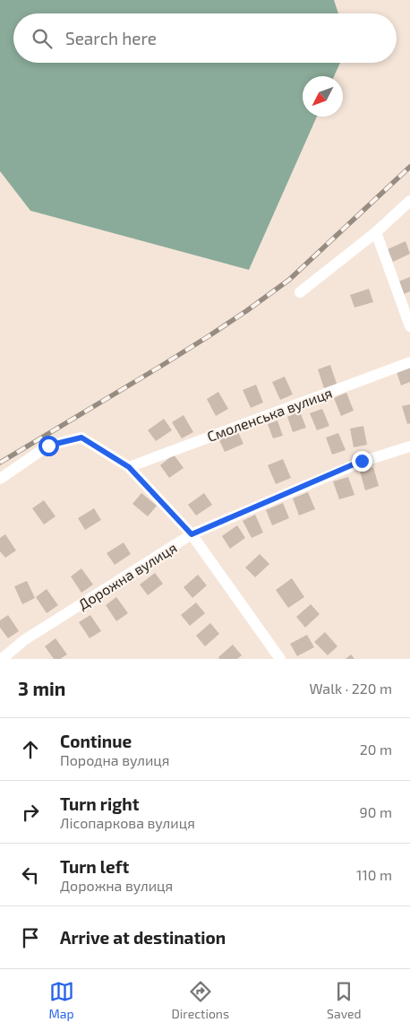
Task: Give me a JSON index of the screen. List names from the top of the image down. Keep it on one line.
{"streets":{"street":["Смоленська вулиця","Дорожна вулиця"]},"north":"bottom left","page":{"search":"Search here","heading":["3 min","Walk · 220 m"],"list":[["Continue","Породна вулиця","20 m"],["Turn right","Лісопаркова вулиця","90 m"],["Turn left","Дорожна вулиця","110 m"],"Arrive at destination"],"nav":["Map","Directions","Saved"]}}
